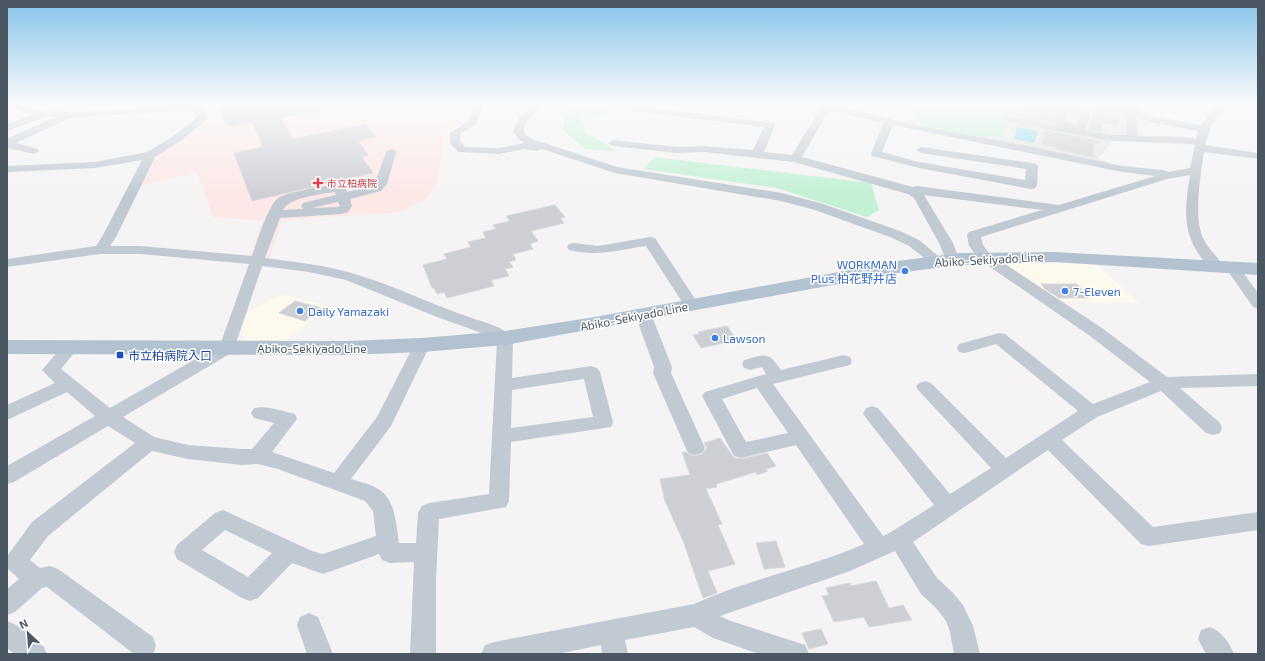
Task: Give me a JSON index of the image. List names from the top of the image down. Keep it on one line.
{"streets":{"main road":["Abiko-Sekiyado Line"]},"places":{"health":["市立柏病院"],"other":["WORKMAN Plus 柏花野井店","7-Eleven","Daily Yamazaki","Lawson"],"transit":["市立柏病院入口"]},"north":"top left"}
